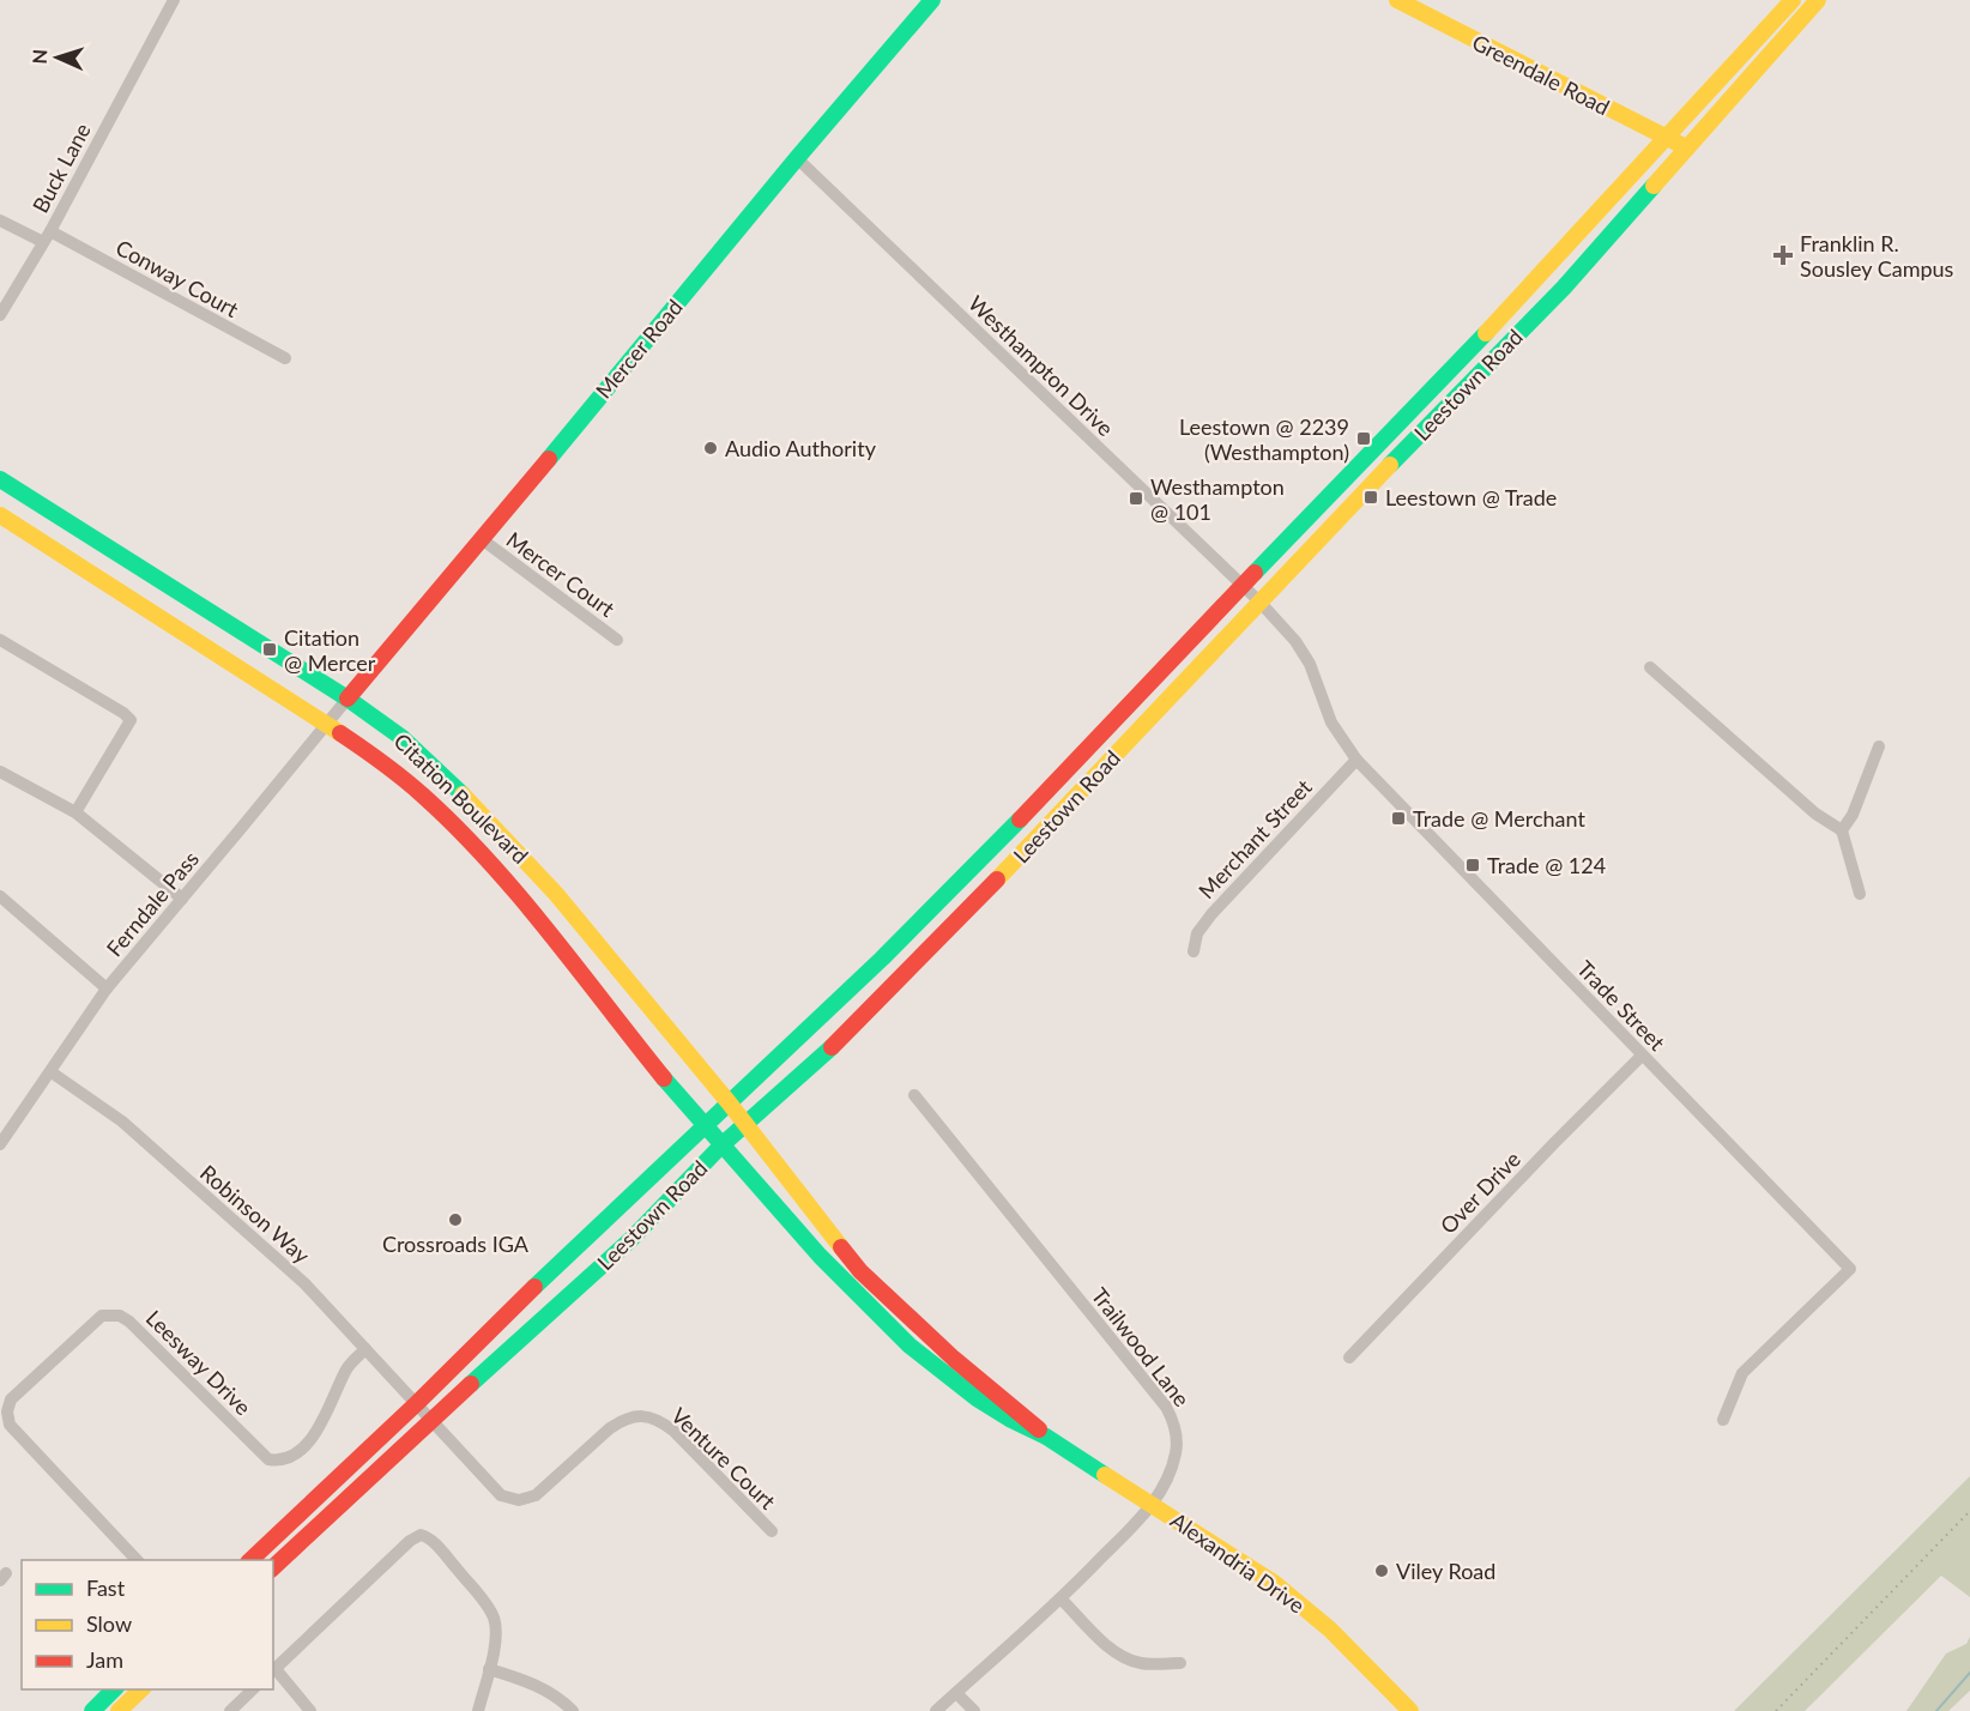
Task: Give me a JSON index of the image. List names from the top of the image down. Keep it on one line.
{"streets":{"main road":["Greendale Road","Mercer Road","Leestown Road","Citation Boulevard","Alexandria Drive"],"street":["Buck Lane","Conway Court","Westhampton Drive","Mercer Court","Merchant Street","Ferndale Pass","Trade Street","Over Drive","Robinson Way","Trailwood Lane","Leesway Drive","Venture Court"]},"crossings":[["Greendale Road","Leestown Road"],["Buck Lane","Conway Court"],["Mercer Road","Westhampton Drive"],["Mercer Road","Mercer Court"],["Mercer Road","Citation Boulevard"],["Mercer Road","Ferndale Pass"],["Westhampton Drive","Leestown Road"],["Westhampton Drive","Trade Street"],["Leestown Road","Citation Boulevard"],["Leestown Road","Trade Street"],["Leestown Road","Robinson Way"],["Leestown Road","Venture Court"],["Leestown Road","Alexandria Drive"],["Citation Boulevard","Ferndale Pass"],["Citation Boulevard","Alexandria Drive"],["Merchant Street","Trade Street"],["Ferndale Pass","Robinson Way"],["Trade Street","Over Drive"],["Robinson Way","Leesway Drive"],["Robinson Way","Venture Court"],["Trailwood Lane","Alexandria Drive"]],"places":{"health":["Franklin R. Sousley Campus"],"transit":["Leestown @ 2239 (Westhampton)","Leestown @ Trade","Westhampton @ 101","Citation @ Mercer","Trade @ Merchant","Trade @ 124"],"other":["Audio Authority","Crossroads IGA","Viley Road"]},"legend":["Fast","Slow","Jam"],"north":"left"}
